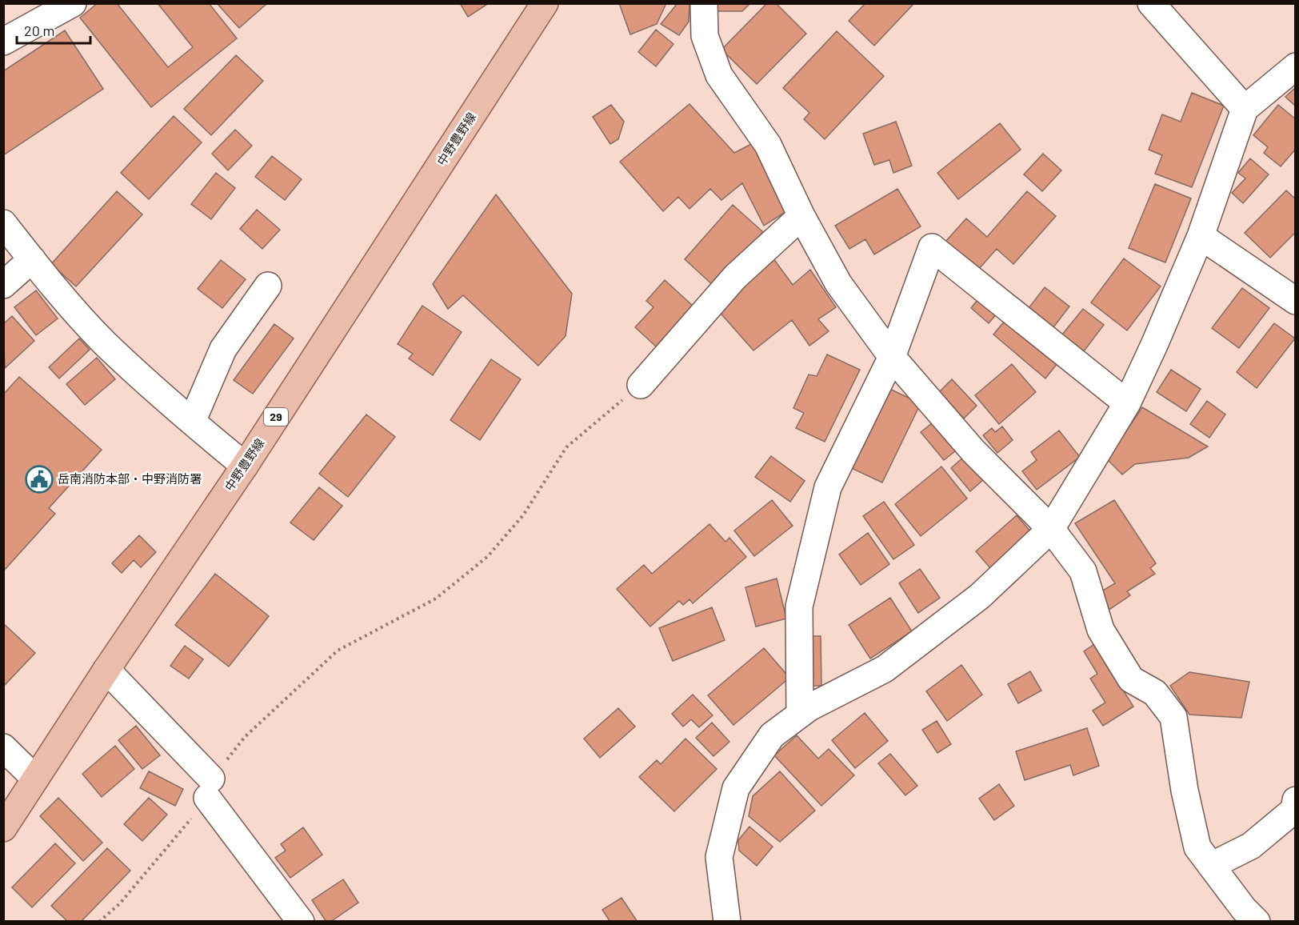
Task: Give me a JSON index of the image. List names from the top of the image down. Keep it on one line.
{"streets":{"main road":["中野豊野線","29"]},"places":{"public building":["岳南消防本部・中野消防署"]},"scale_bar":"20 m"}
